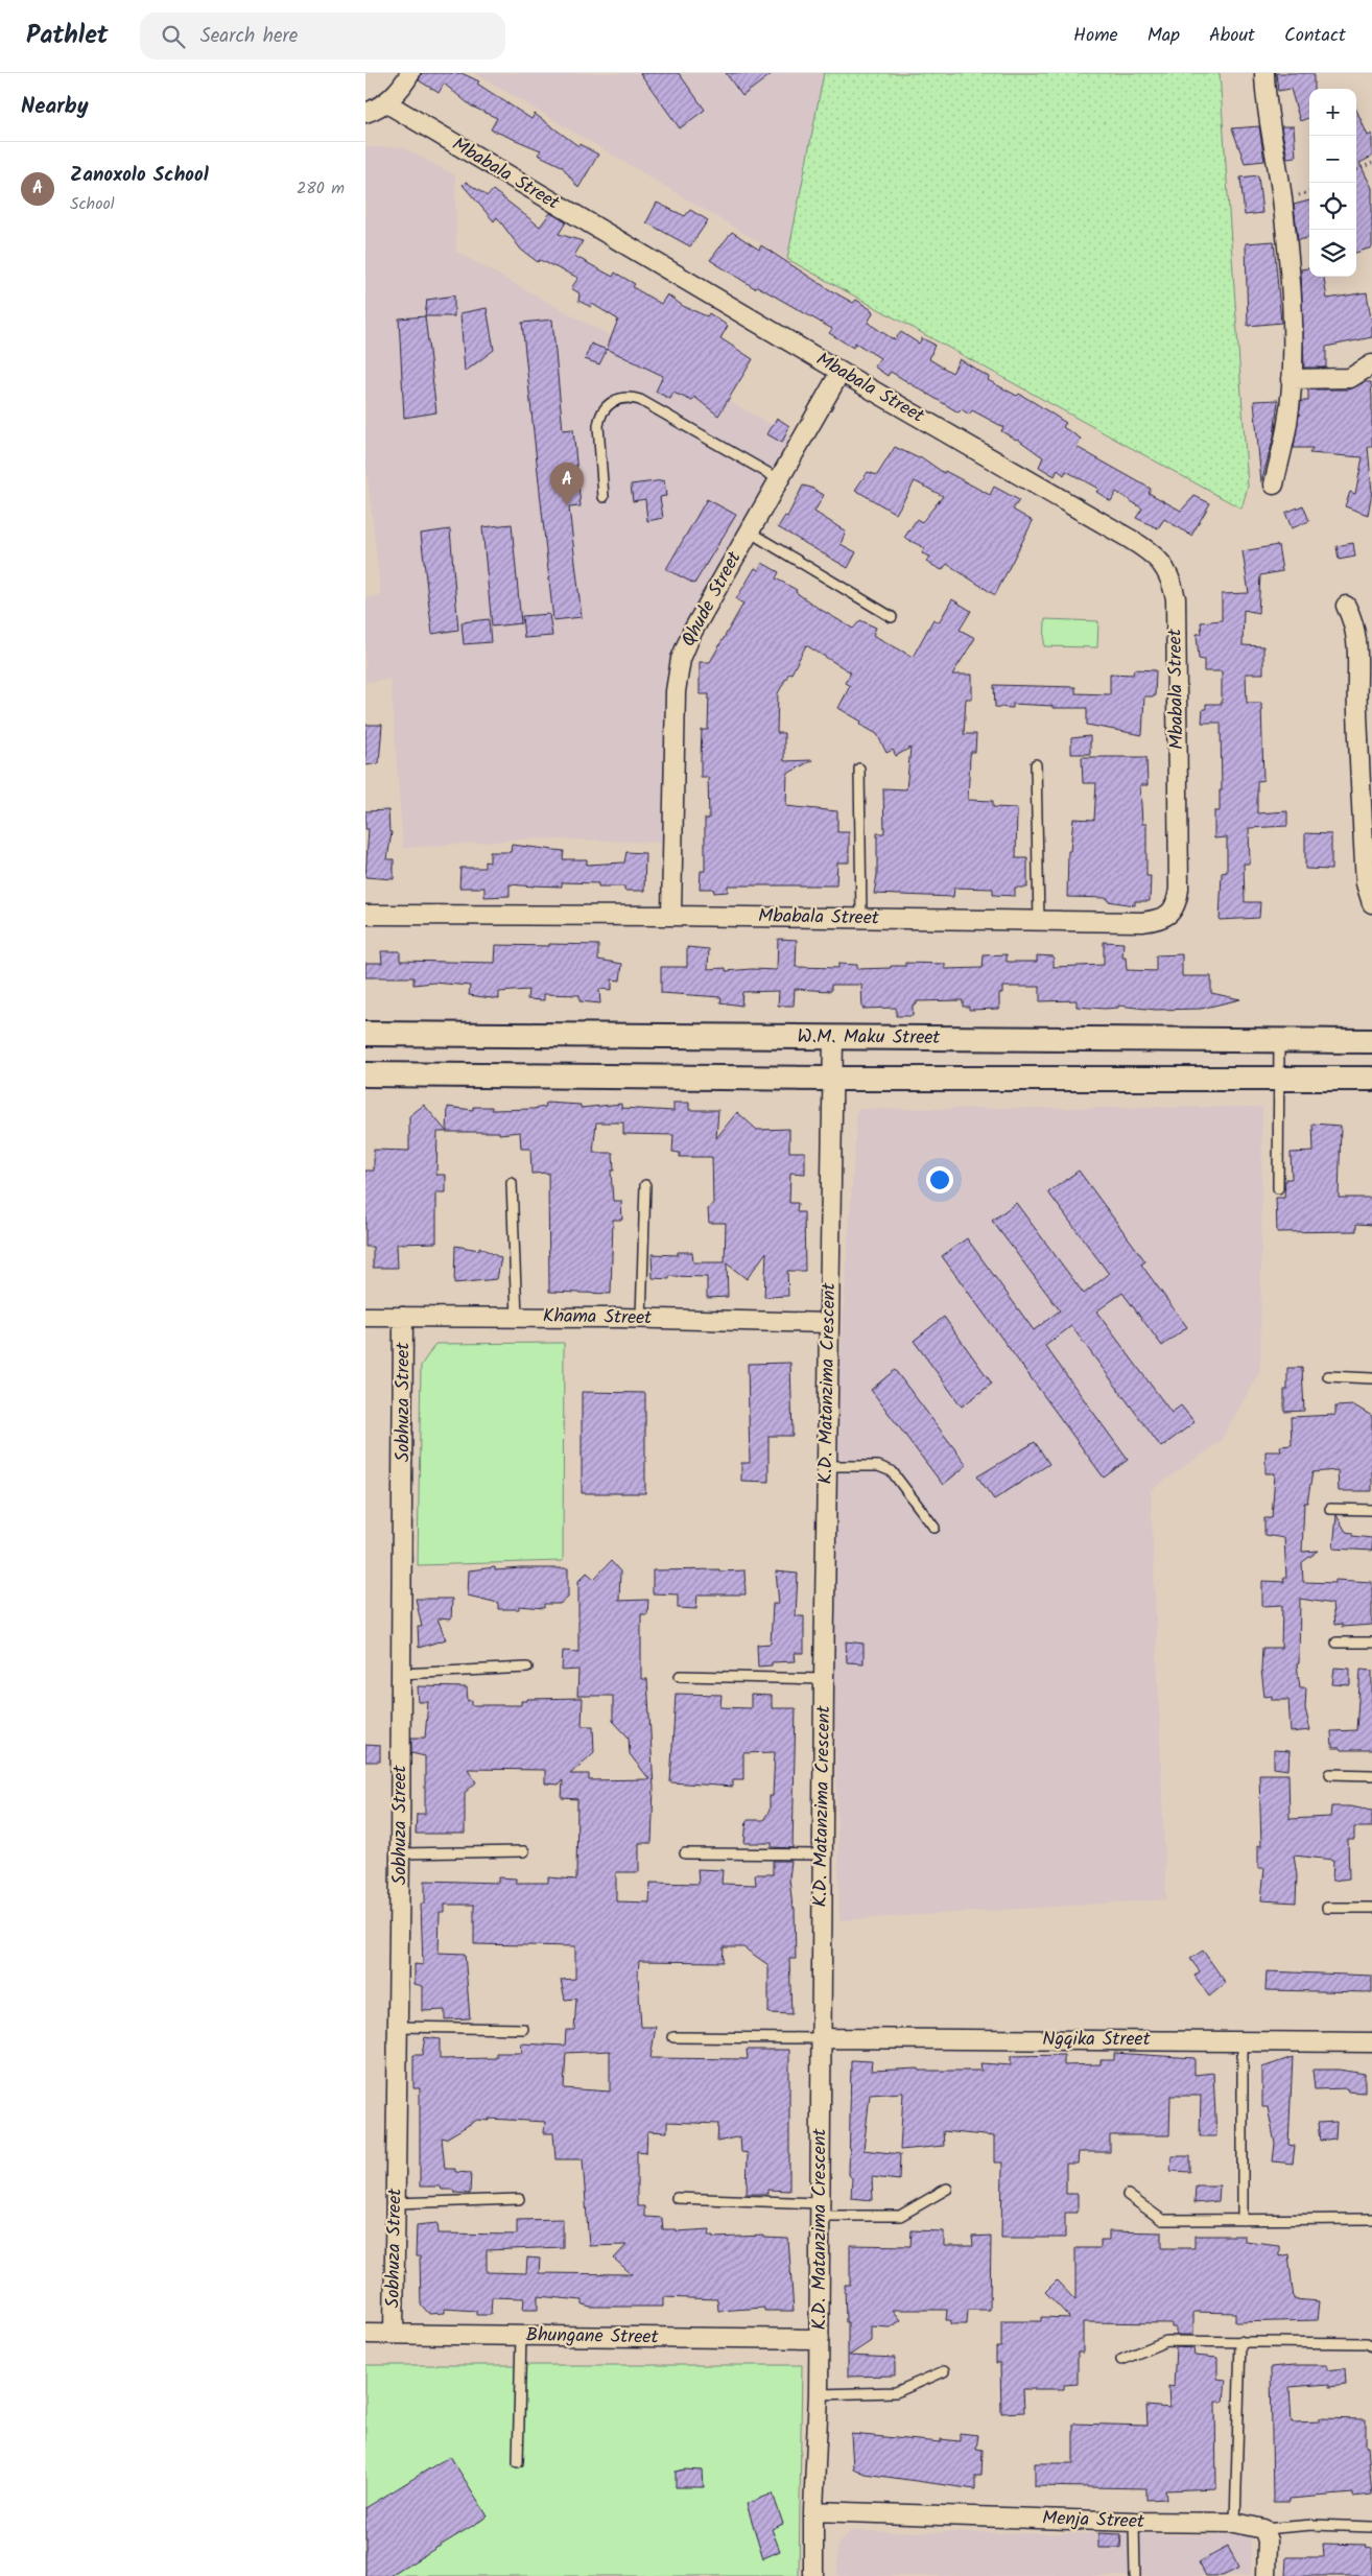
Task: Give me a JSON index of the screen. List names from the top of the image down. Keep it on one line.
{"streets":{"street":["Mbabala Street","Qhude Street","W.M. Maku Street","Khama Street","K.D. Matanzima Crescent","Sobhuza Street","Ngqika Street","Bhungane Street","Menja Street"]},"crossings":[["Mbabala Street","Qhude Street"],["W.M. Maku Street","K.D. Matanzima Crescent"],["Khama Street","K.D. Matanzima Crescent"],["Khama Street","Sobhuza Street"],["K.D. Matanzima Crescent","Ngqika Street"],["K.D. Matanzima Crescent","Bhungane Street"],["K.D. Matanzima Crescent","Menja Street"],["Sobhuza Street","Bhungane Street"]],"page":{"header":"Pathlet","search":"Search here","nav":["Home","Map","About","Contact"],"heading":"Nearby","map_buttons":["+","−"],"list":[{"mark":"A","name":"Zanoxolo School","note":"School","value":"280 m"}],"pins":"A"}}
